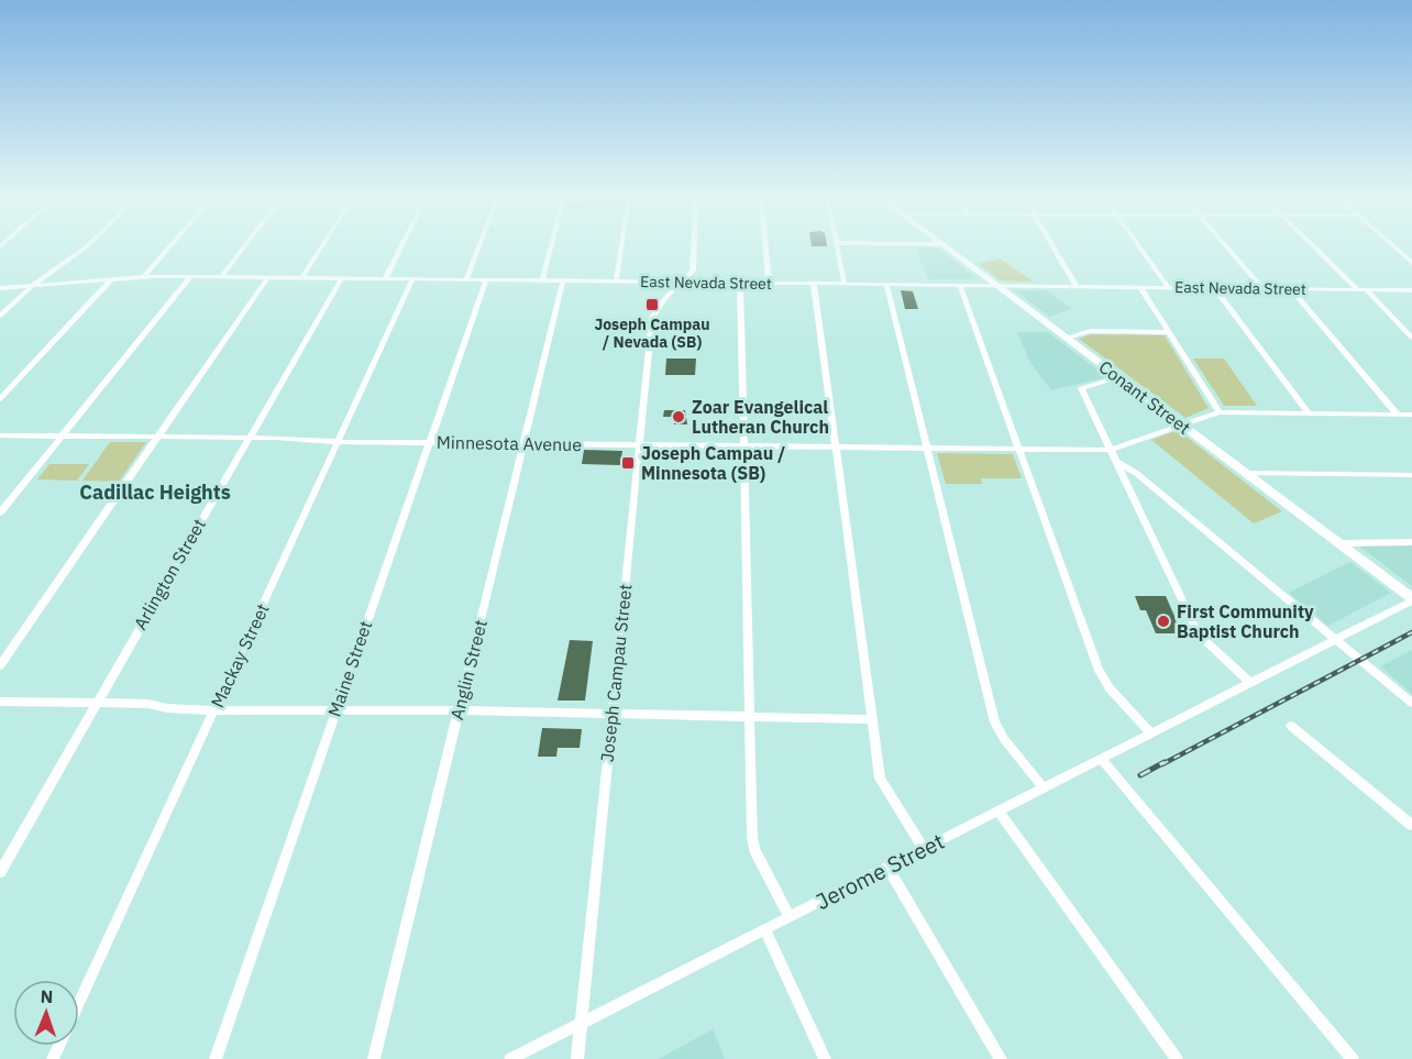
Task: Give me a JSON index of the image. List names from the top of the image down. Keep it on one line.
{"streets":{"main road":["Conant Street"],"street":["East Nevada Street","Minnesota Avenue","Arlington Street","Mackay Street","Maine Street","Anglin Street","Joseph Campau Street","Jerome Street"]},"crossings":[["East Nevada Street","Conant Street"],["East Nevada Street","Arlington Street"],["East Nevada Street","Mackay Street"],["East Nevada Street","Maine Street"],["East Nevada Street","Anglin Street"],["East Nevada Street","Joseph Campau Street"],["Conant Street","Minnesota Avenue"],["Conant Street","Jerome Street"],["Minnesota Avenue","Arlington Street"],["Minnesota Avenue","Mackay Street"],["Minnesota Avenue","Maine Street"],["Minnesota Avenue","Anglin Street"],["Minnesota Avenue","Joseph Campau Street"],["Joseph Campau Street","Jerome Street"]],"districts":["Cadillac Heights"],"places":{"transit":["Joseph Campau / Nevada (SB)","Joseph Campau / Minnesota (SB)"],"other":["Zoar Evangelical Lutheran Church","First Community Baptist Church"]},"north":"top"}
